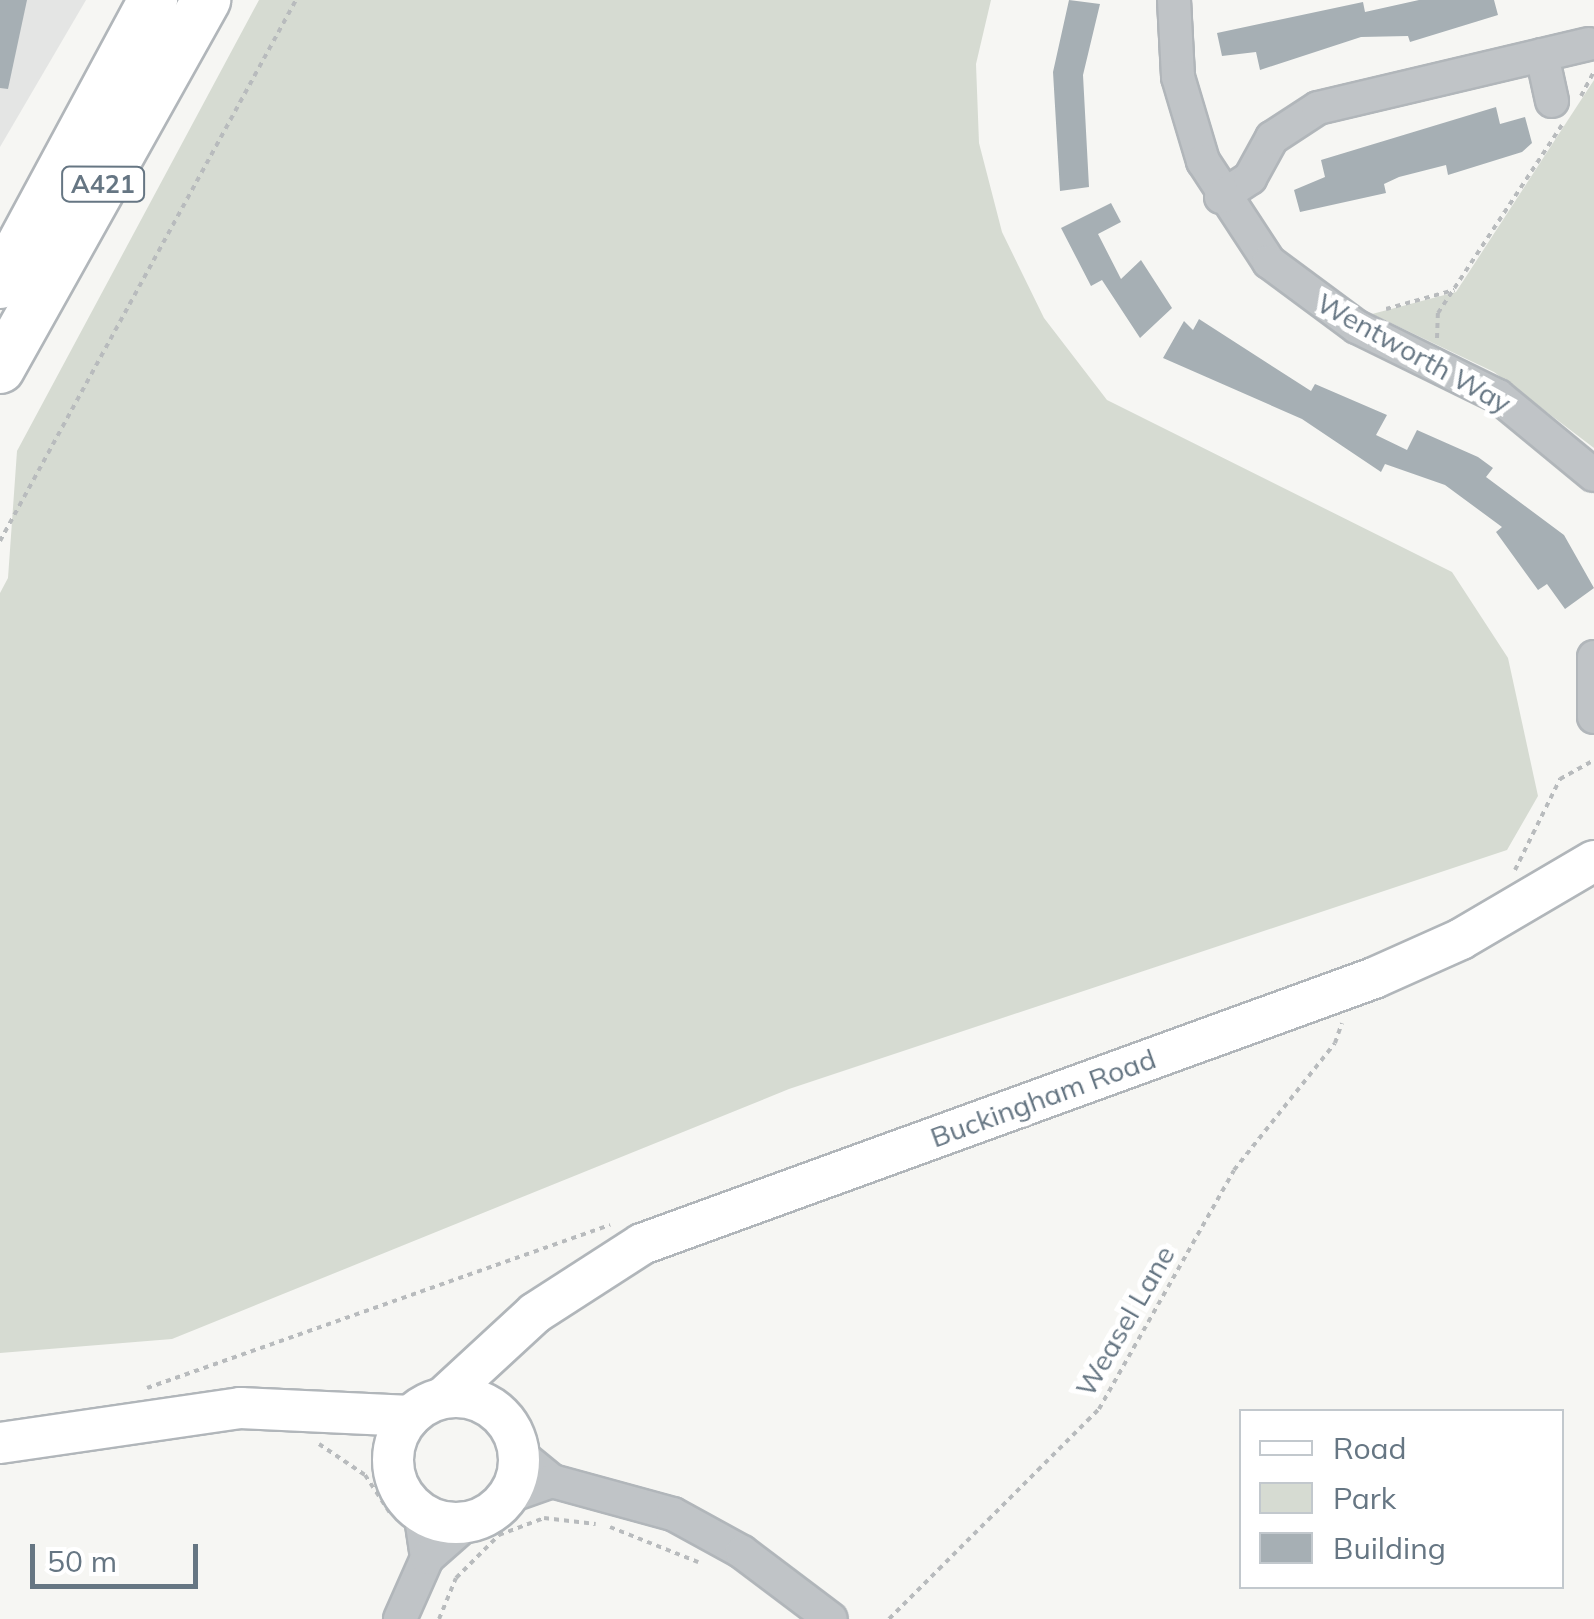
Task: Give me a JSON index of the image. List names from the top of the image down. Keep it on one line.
{"streets":{"highway":["A421"],"main road":["Buckingham Road"],"street":["Wentworth Way"],"path":["Weasel Lane"]},"legend":["Road","Park","Building"],"scale_bar":"50 m"}
